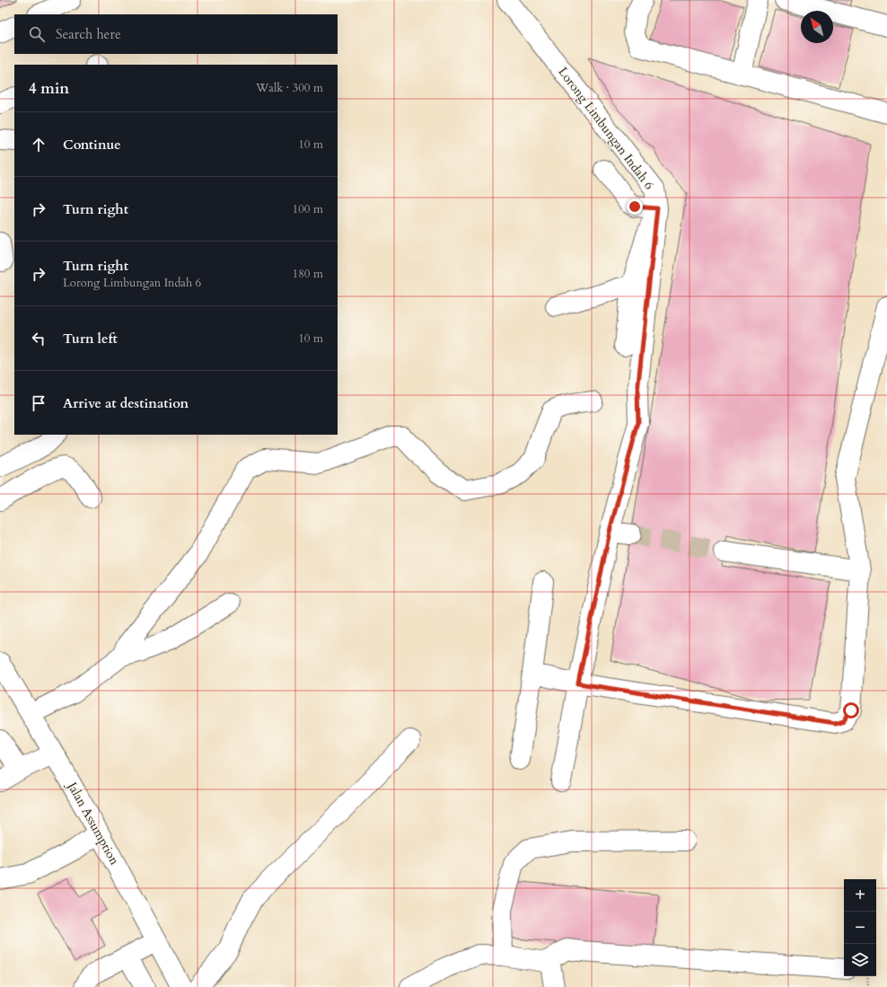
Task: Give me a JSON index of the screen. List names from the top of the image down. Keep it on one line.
{"streets":{"street":["Lorong Limbungan Indah 6","Jalan Assumption"]},"north":"top left","page":{"search":"Search here","heading":["4 min","Walk · 300 m"],"list":[["Continue","10 m"],["Turn right","100 m"],["Turn right","Lorong Limbungan Indah 6","180 m"],["Turn left","10 m"],"Arrive at destination"],"map_buttons":["+","−"]}}
